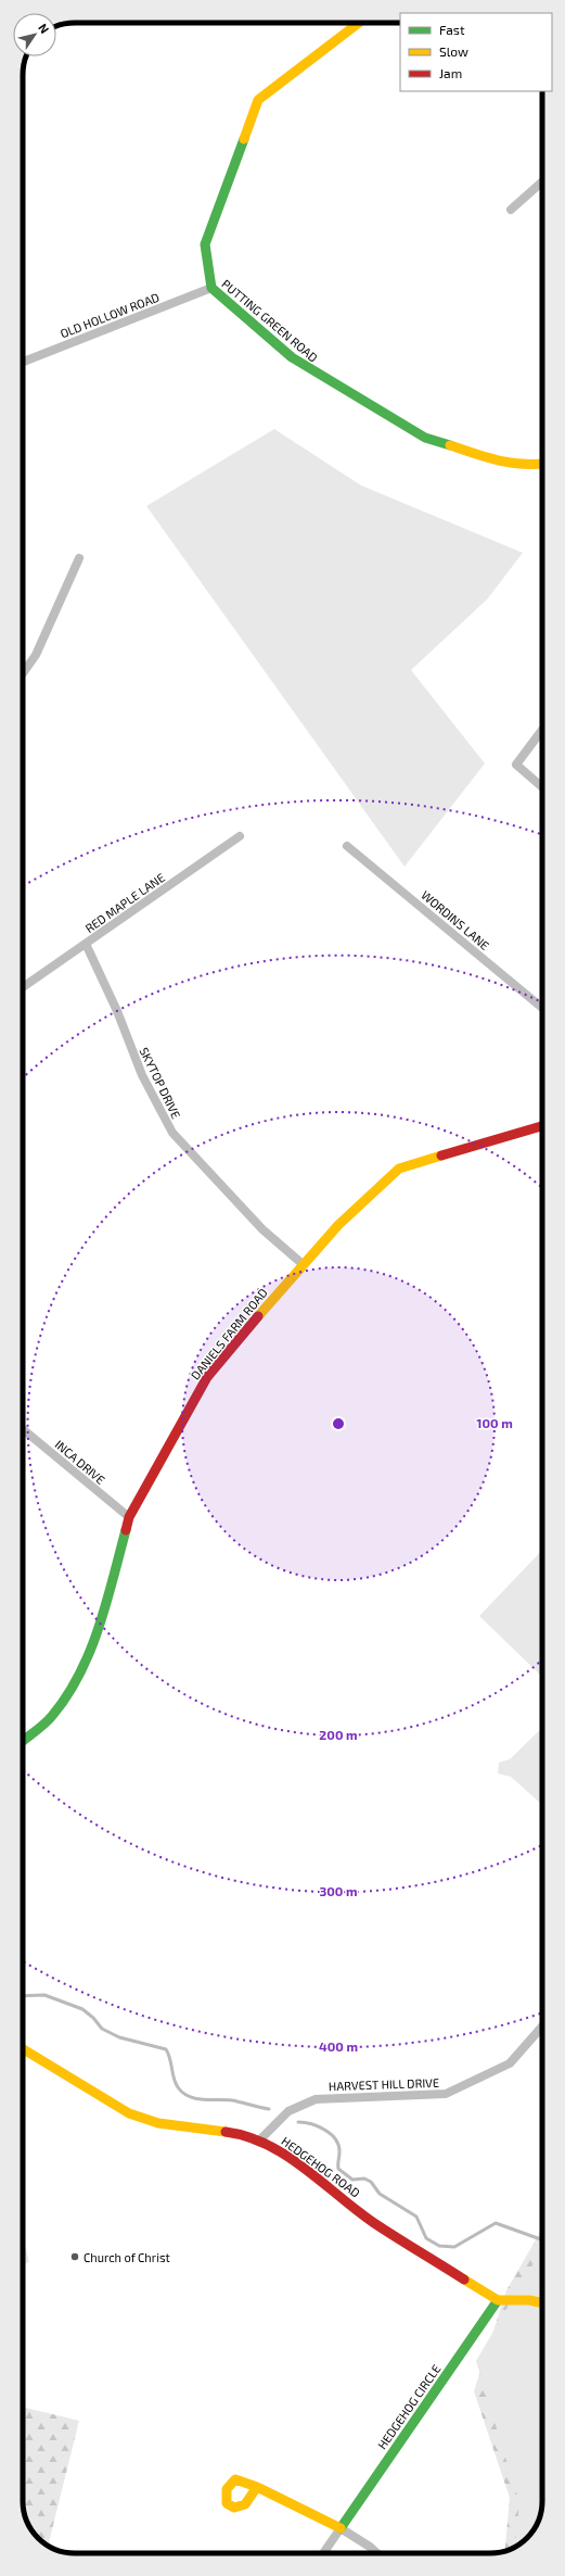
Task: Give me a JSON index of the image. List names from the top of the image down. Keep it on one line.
{"streets":{"street":["OLD HOLLOW ROAD","PUTTING GREEN ROAD","RED MAPLE LANE","WORDINS LANE","SKYTOP DRIVE","DANIELS FARM ROAD","INCA DRIVE","HARVEST HILL DRIVE","HEDGEHOG ROAD","HEDGEHOG CIRCLE"]},"crossings":[["OLD HOLLOW ROAD","PUTTING GREEN ROAD"],["RED MAPLE LANE","SKYTOP DRIVE"],["SKYTOP DRIVE","DANIELS FARM ROAD"],["DANIELS FARM ROAD","INCA DRIVE"],["HARVEST HILL DRIVE","HEDGEHOG ROAD"],["HEDGEHOG ROAD","HEDGEHOG CIRCLE"]],"places":["Church of Christ"],"legend":["Fast","Slow","Jam"],"north":"top right","rings":["100 m","200 m","300 m","400 m"]}
